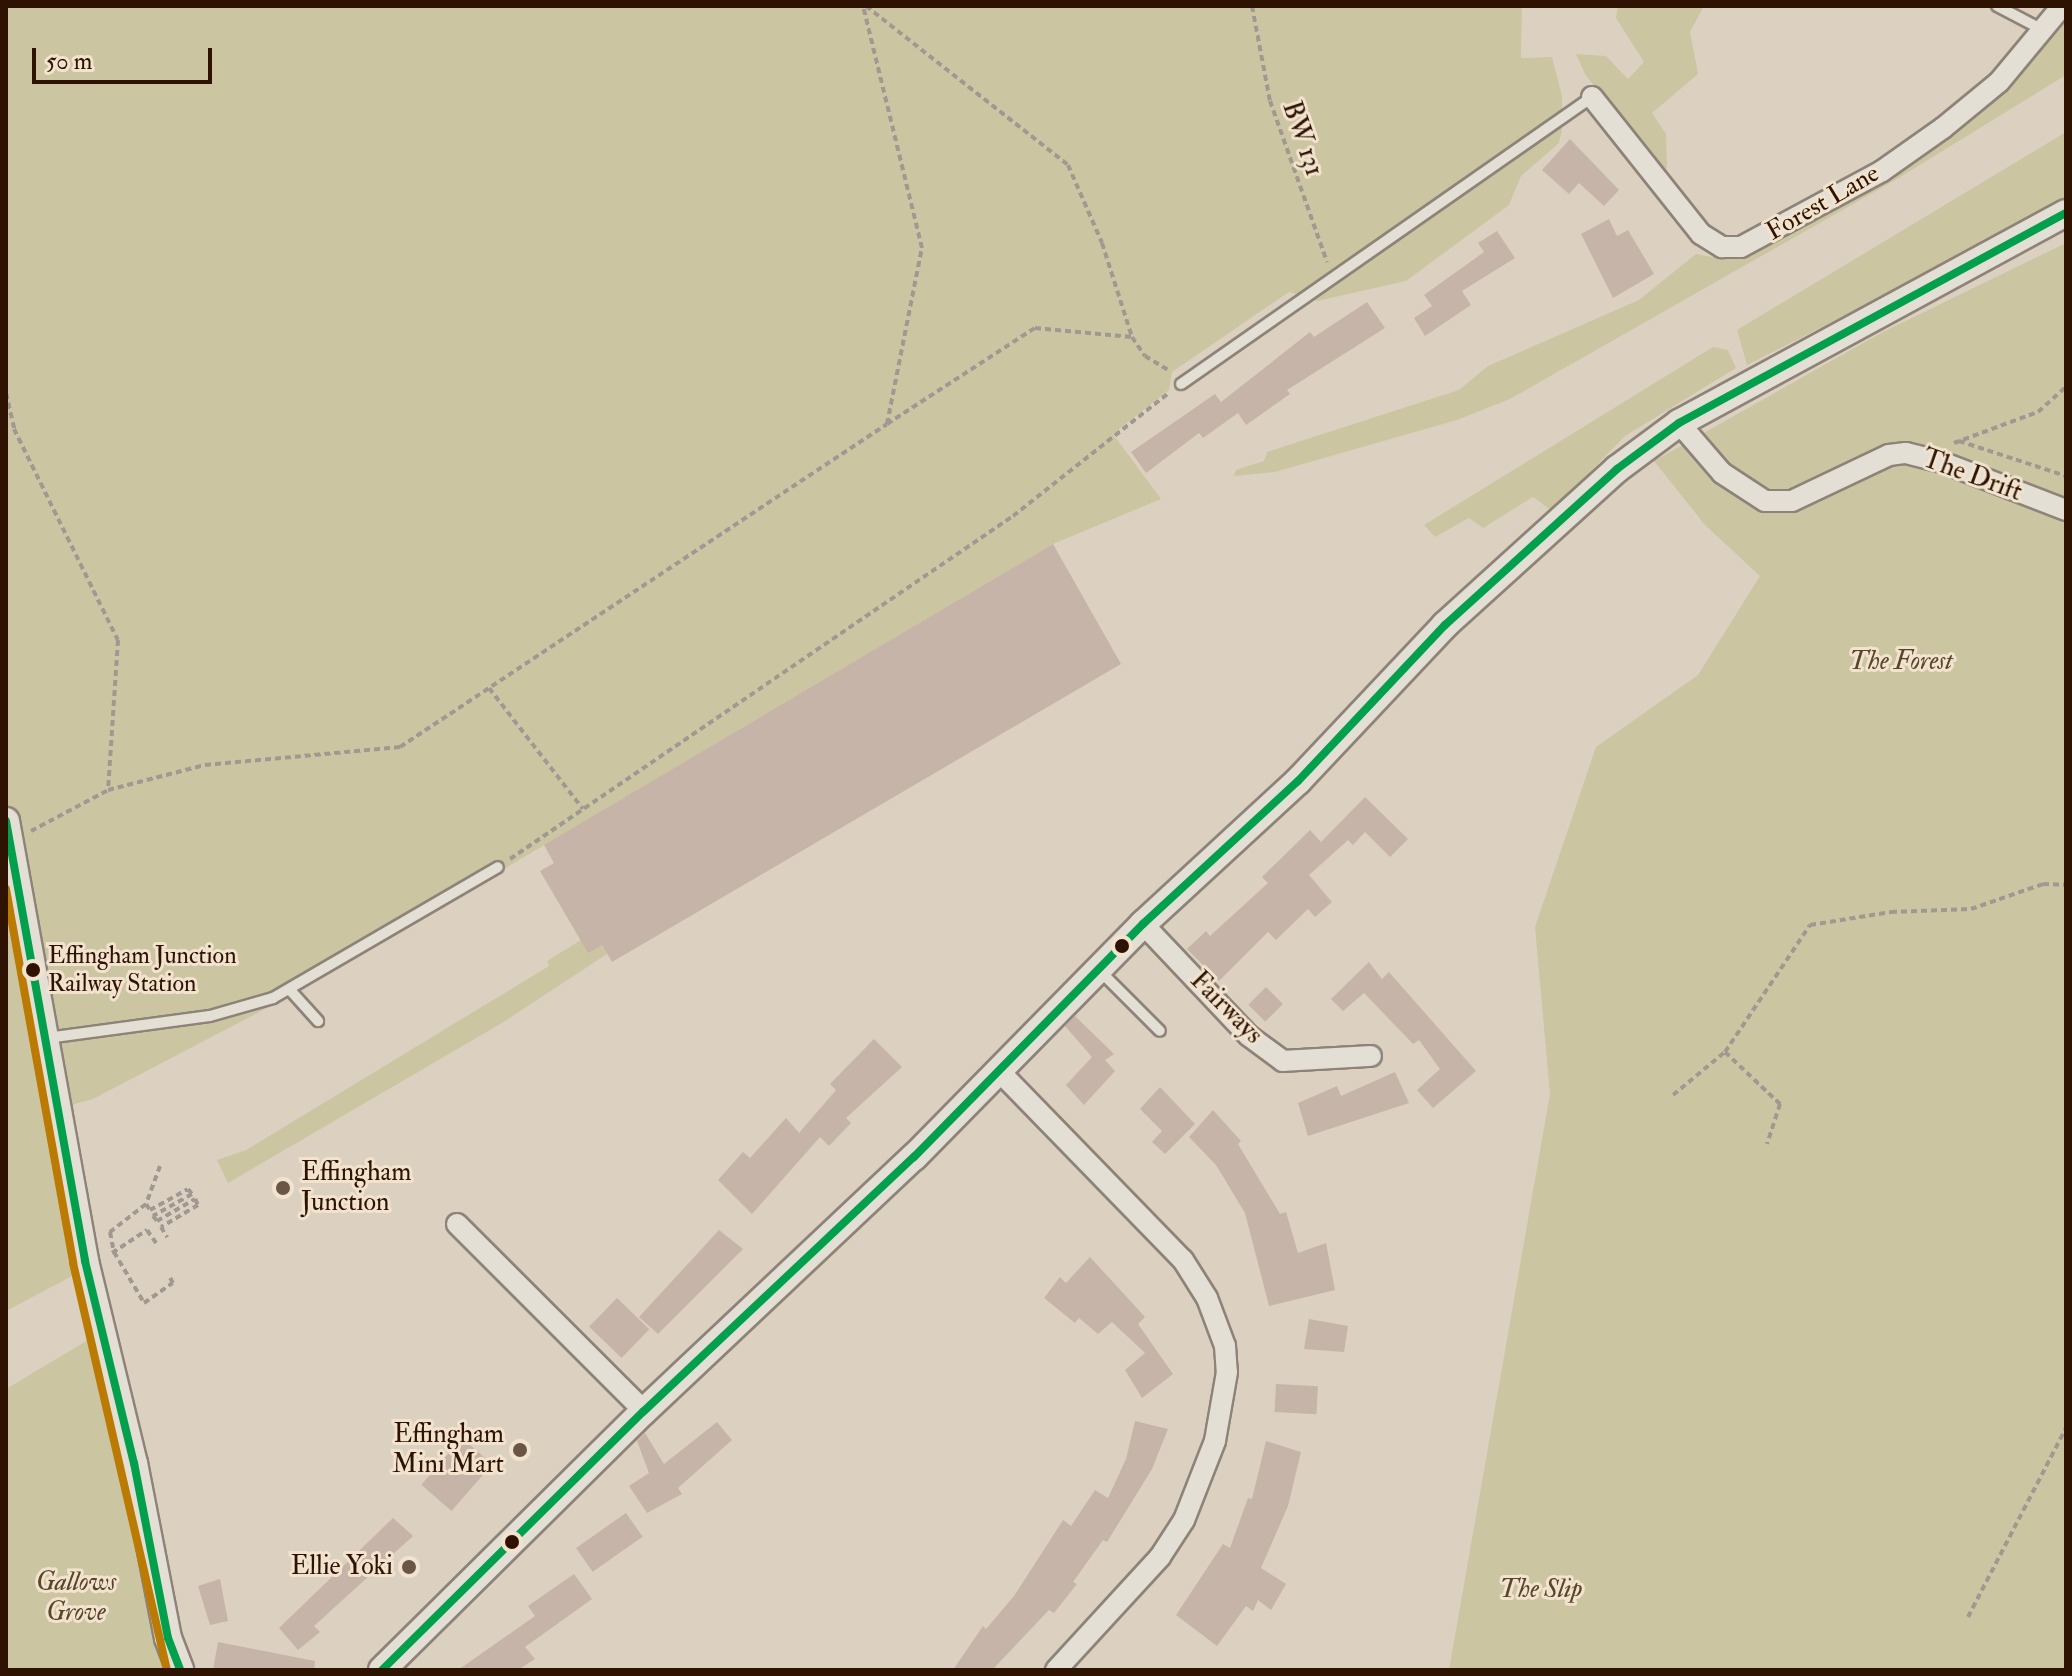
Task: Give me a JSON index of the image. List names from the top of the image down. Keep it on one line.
{"streets":{"street":["Forest Lane","The Drift","Fairways"],"path":["BW 131"]},"parks":["The Forest","Gallows Grove","The Slip"],"places":["Effingham Junction Railway Station","Effingham Junction","Effingham Mini Mart","Ellie Yoki"],"scale_bar":"50 m"}
